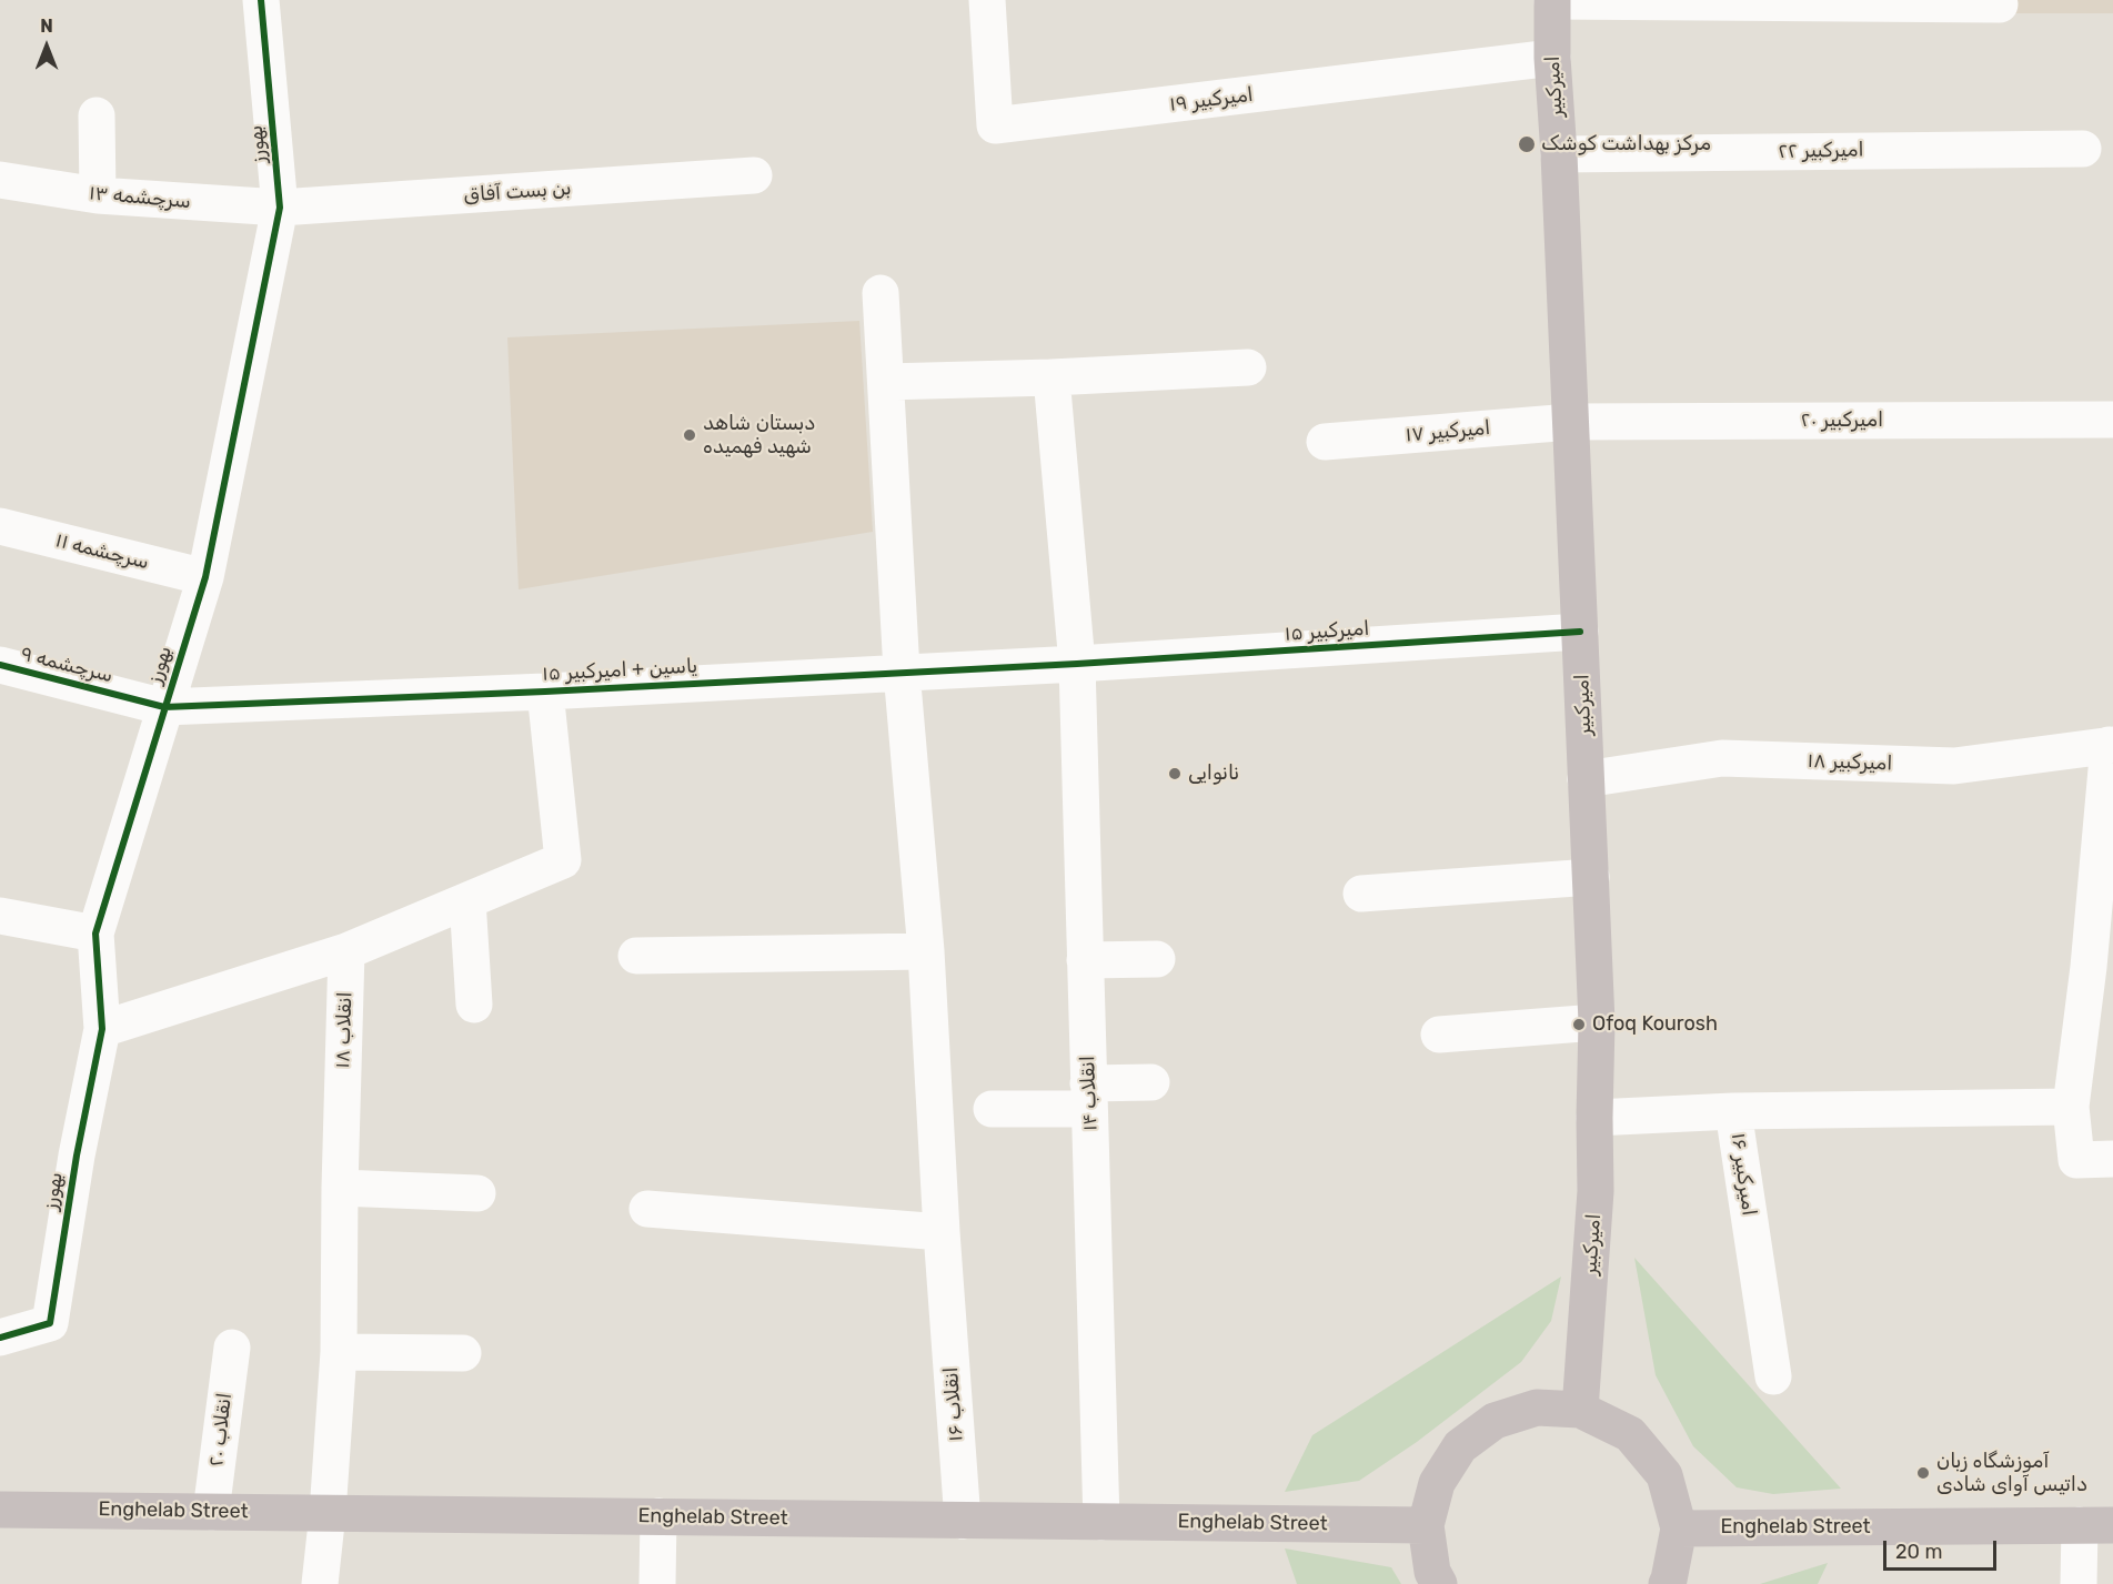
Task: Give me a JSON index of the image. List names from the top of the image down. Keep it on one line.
{"streets":{"main road":["امیرکبیر","Enghelab Street"],"street":["امیرکبیر ۱۹","بهورز","امیرکبیر ۲۲","بن بست آفاق","سرچشمه ۱۳","امیرکبیر ۲۰","امیرکبیر ۱۷","سرچشمه ۱۱","امیرکبیر ۱۵","سرچشمه ۹","یاسین + امیرکبیر ۱۵","امیرکبیر ۱۸","انقلاب ۱۸","انقلاب ۱۴","امیرکبیر ۱۶","انقلاب ۱۶","انقلاب ۲۰"]},"crossings":[["امیرکبیر","امیرکبیر ۱۹"],["امیرکبیر","امیرکبیر ۲۲"],["امیرکبیر","امیرکبیر ۲۰"],["امیرکبیر","امیرکبیر ۱۷"],["امیرکبیر","امیرکبیر ۱۵"],["امیرکبیر","امیرکبیر ۱۸"],["امیرکبیر","امیرکبیر ۱۶"],["بهورز","بن بست آفاق"],["بهورز","سرچشمه ۱۳"],["بهورز","سرچشمه ۱۱"],["بهورز","سرچشمه ۹"],["بهورز","یاسین + امیرکبیر ۱۵"],["بن بست آفاق","سرچشمه ۱۳"],["امیرکبیر ۲۰","امیرکبیر ۱۷"],["امیرکبیر ۱۵","یاسین + امیرکبیر ۱۵"],["امیرکبیر ۱۵","انقلاب ۱۴"],["سرچشمه ۹","یاسین + امیرکبیر ۱۵"],["یاسین + امیرکبیر ۱۵","انقلاب ۱۴"],["یاسین + امیرکبیر ۱۵","انقلاب ۱۶"],["انقلاب ۱۸","Enghelab Street"],["انقلاب ۱۴","Enghelab Street"],["انقلاب ۱۶","Enghelab Street"],["انقلاب ۲۰","Enghelab Street"]],"places":["مرکز بهداشت کوشک","دبستان شاهد شهید فهمیده","نانوایی","Ofoq Kourosh","آموزشگاه زبان داتیس آوای شادی"],"scale_bar":"20 m","north":"top"}
